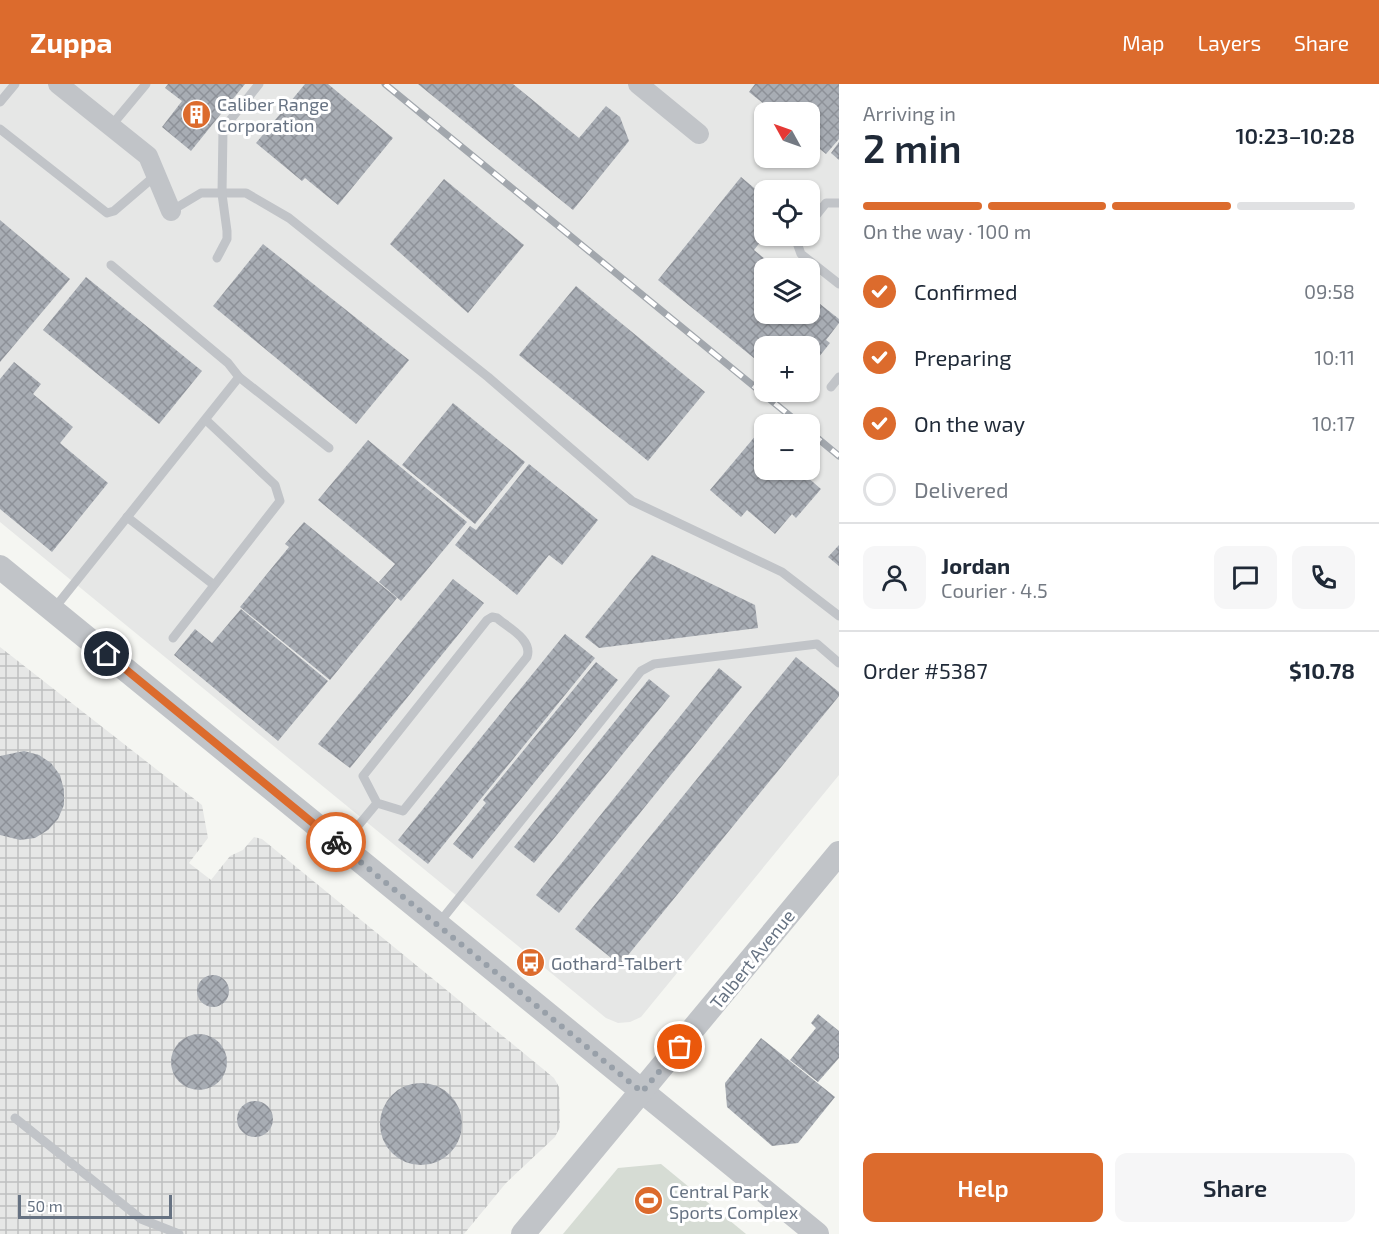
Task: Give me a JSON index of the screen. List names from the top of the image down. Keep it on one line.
{"streets":{"street":["Talbert Avenue"]},"places":{"building":["Caliber Range Corporation"],"bus stop":["Gothard-Talbert"],"sports":["Central Park Sports Complex"]},"scale_bar":"50 m","north":"top left","page":{"header":"Zuppa","nav":["Map","Layers","Share"],"heading":["2 min","Arriving in","10:23–10:28"],"panel":["Jordan","Courier · 4.5","Order #5387","$10.78"],"map_buttons":["+","−"],"bar":"On the way · 100 m","list":[["Confirmed","09:58"],["Preparing","10:11"],["On the way","10:17"],"Delivered"],"buttons":["Help","Share"],"scale":"50 m"}}
